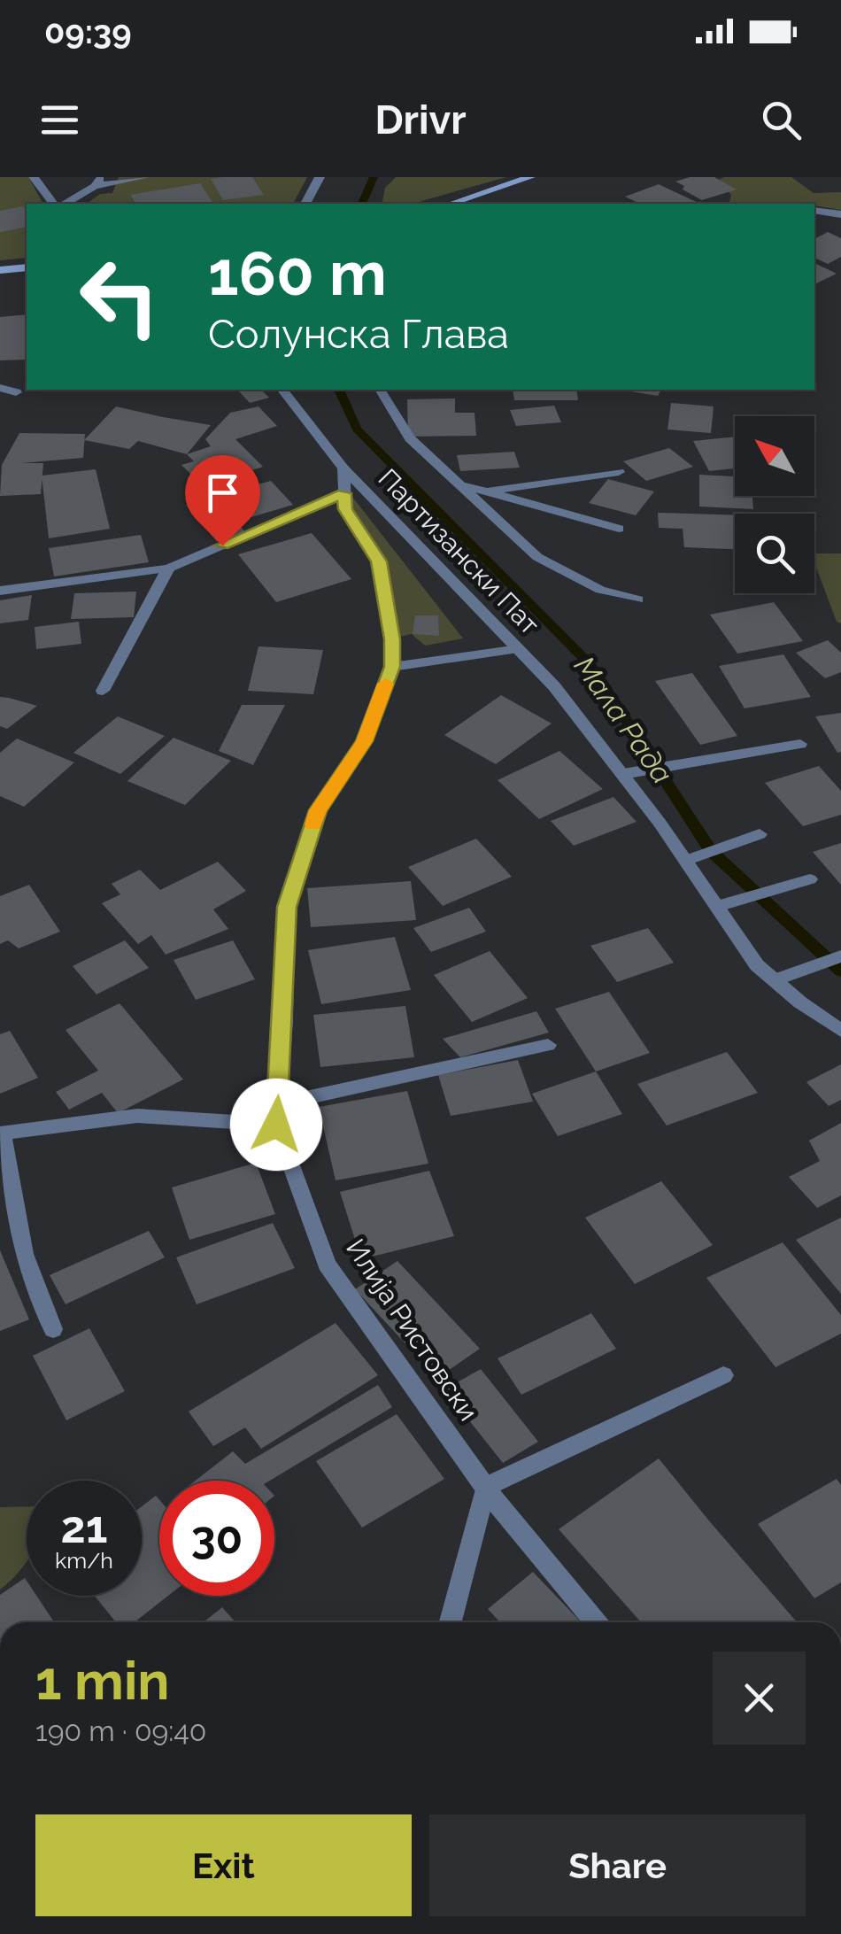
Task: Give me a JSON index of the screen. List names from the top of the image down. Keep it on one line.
{"streets":{"street":["Партизански Пат","Илија Ристовски"]},"crossings":[["Партизански Пат","Илија Ристовски"]],"water":["Мала Рада"],"north":"top left","page":{"status":"09:39","header":"Drivr","turn":["160 m","Солунска Глава"],"speed":"21 km/h","limit":"30","heading":["1 min","190 m · 09:40"],"buttons":["Exit","Share"]}}
